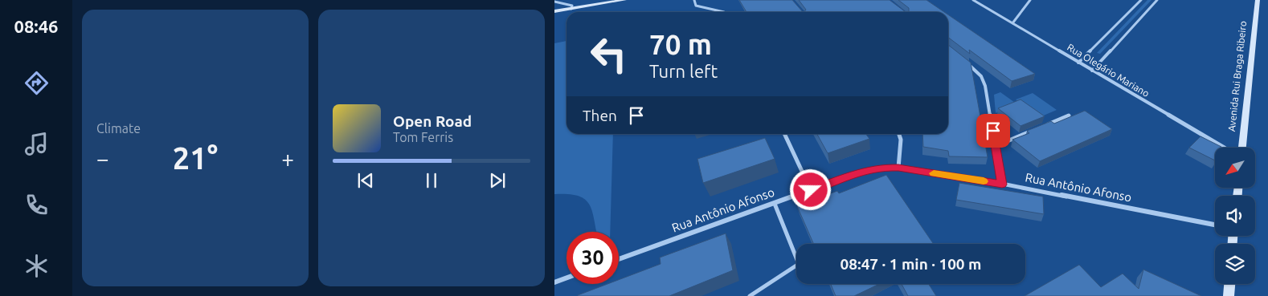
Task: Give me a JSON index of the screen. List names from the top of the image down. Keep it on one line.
{"streets":{"main road":["Avenida Rui Braga Ribeiro"],"street":["Rua Olegário Mariano","Rua Antônio Afonso"]},"north":"bottom left","page":{"tabs":"08:46","tile":"Climate","turn":["70 m","Turn left"],"then":"Then","song":["Open Road","Tom Ferris"],"heat":["−","21°","+"],"limit":"30","trip":"08:47 · 1 min · 100 m"}}
